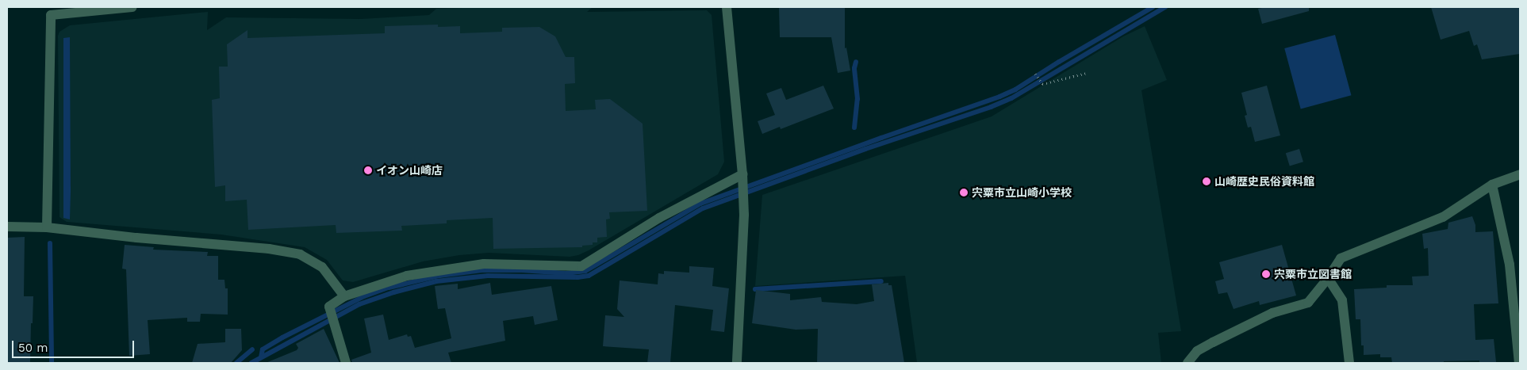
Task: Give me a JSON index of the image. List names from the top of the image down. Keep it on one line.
{"places":["イオン山崎店","山崎歴史民俗資料館","宍粟市立山崎小学校","宍粟市立図書館"],"scale_bar":"50 m"}
